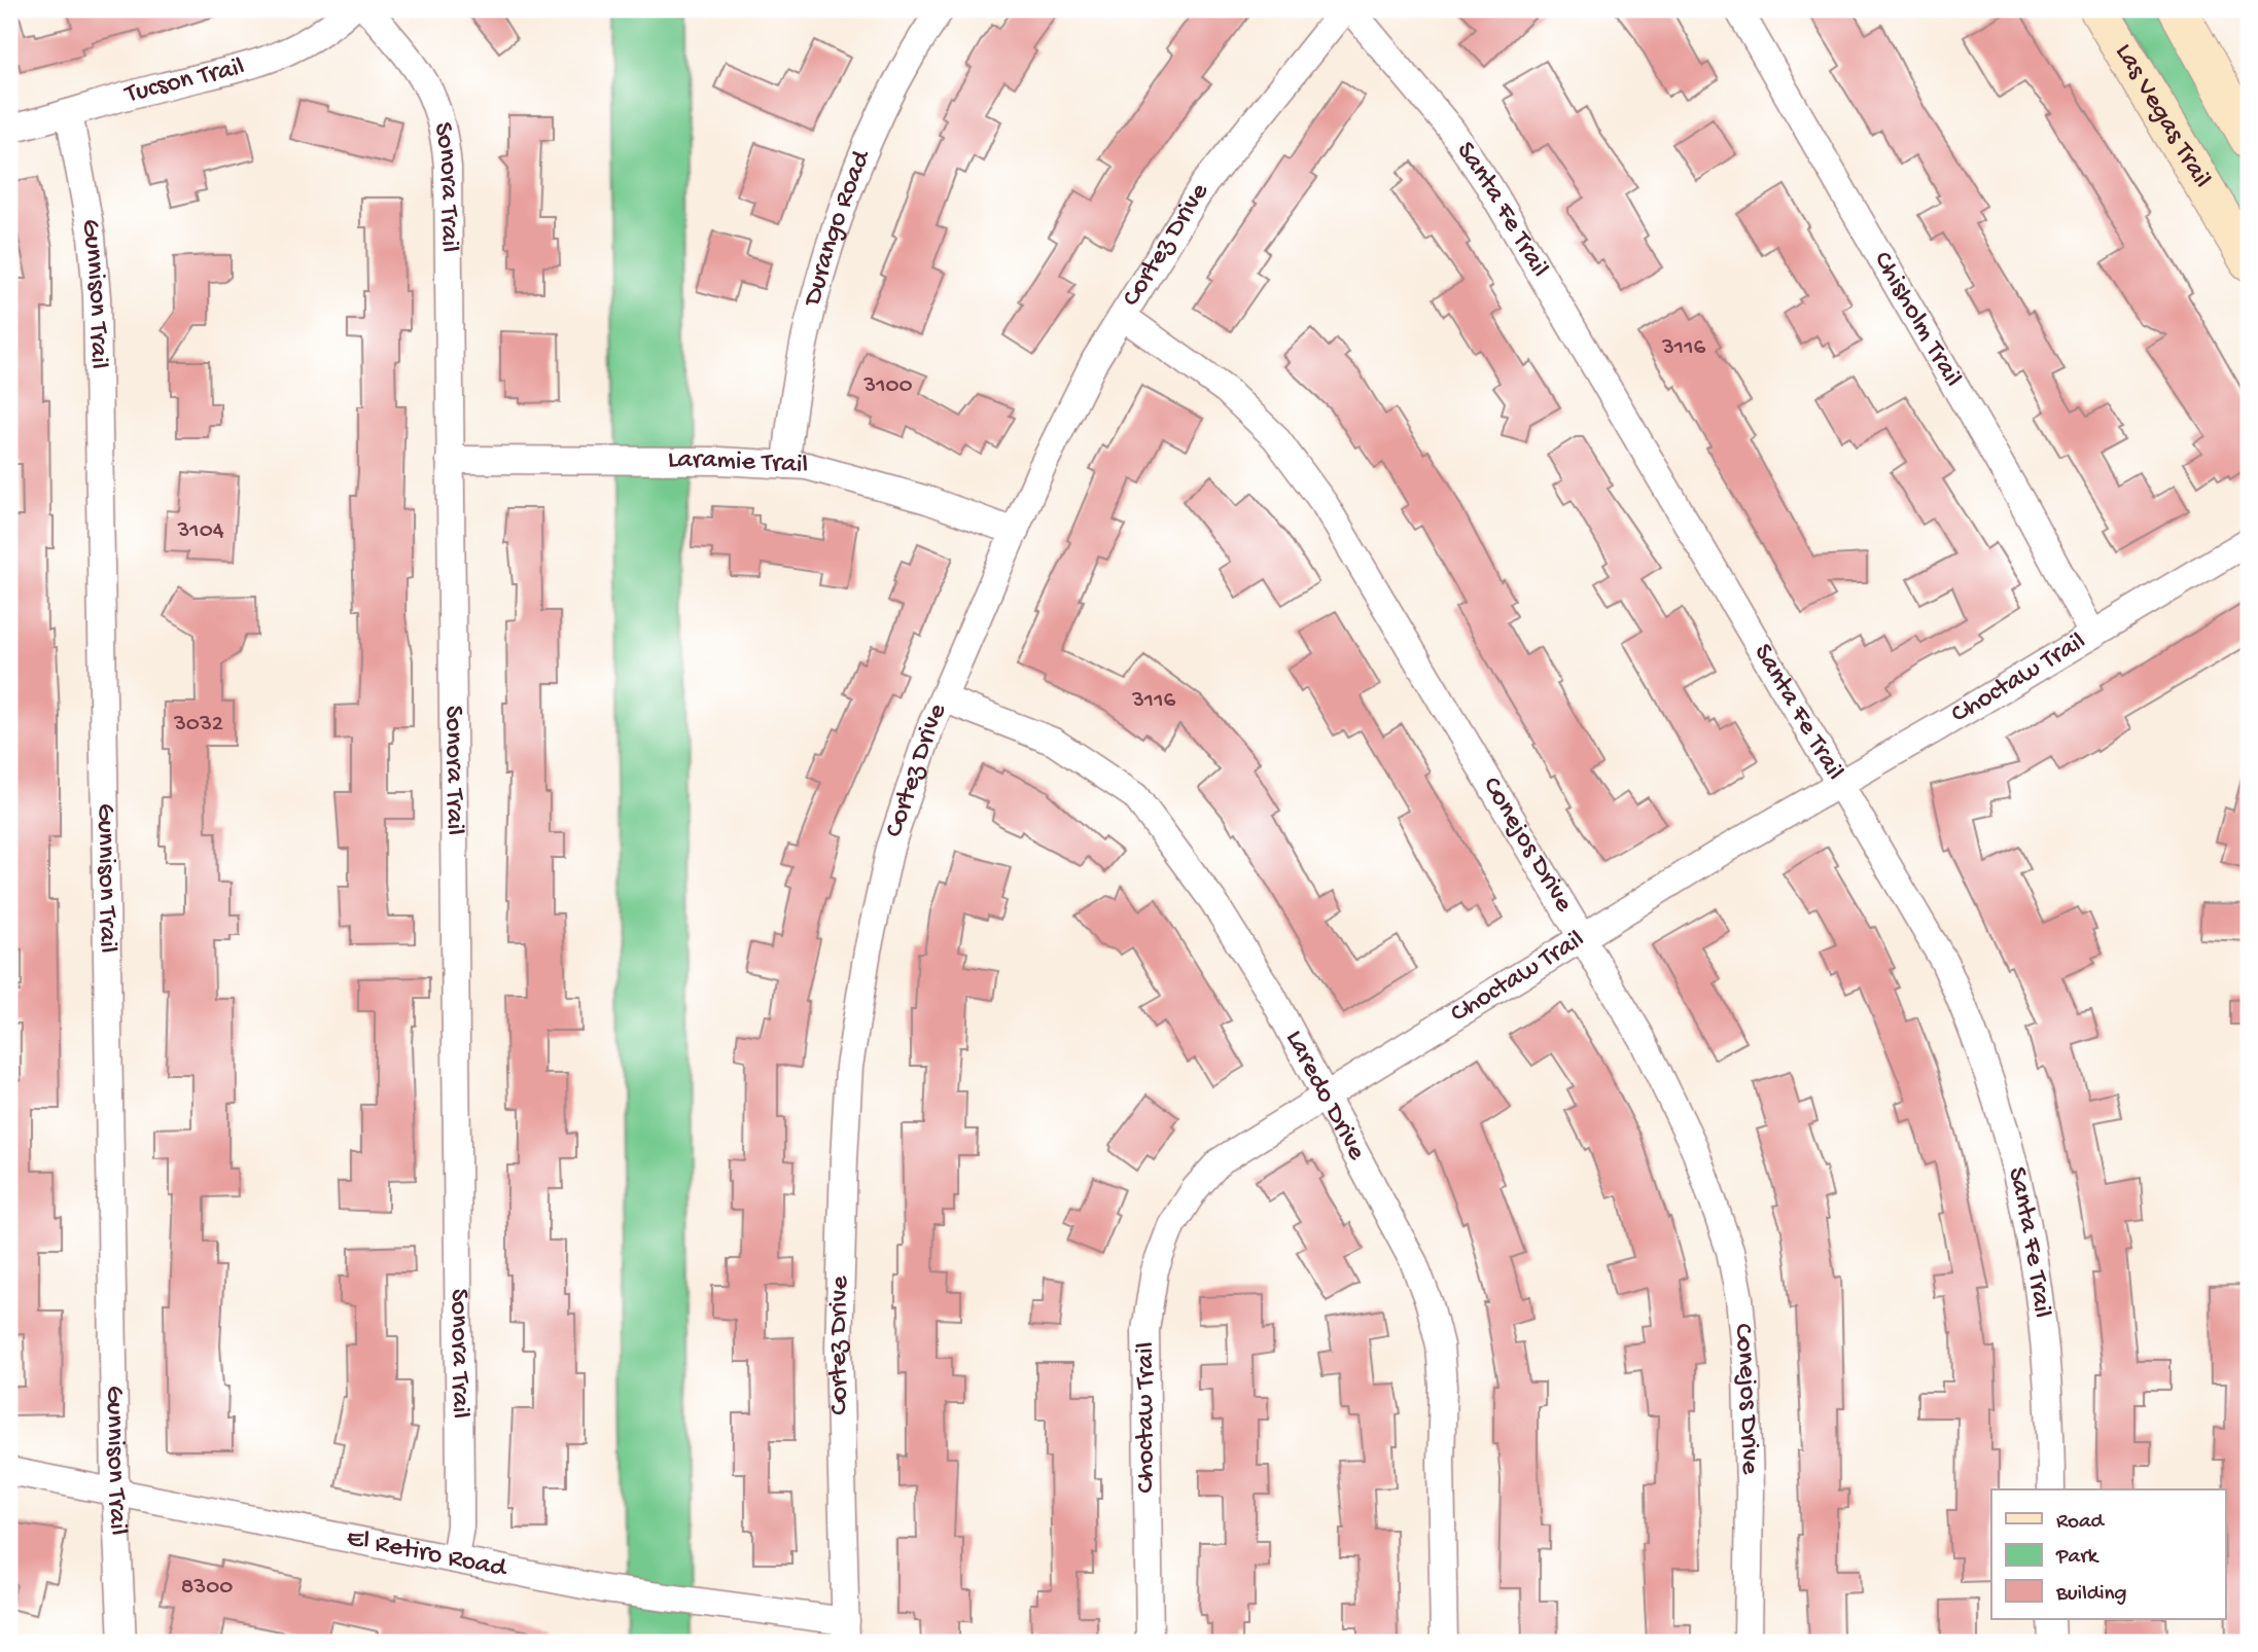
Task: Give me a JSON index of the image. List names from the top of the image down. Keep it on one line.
{"streets":{"main road":["Las Vegas Trail"],"street":["Tucson Trail","Sonora Trail","Santa Fe Trail","Durango Road","Cortez Drive","Gunnison Trail","Chisholm Trail","Laramie Trail","Choctaw Trail","Conejos Drive","Laredo Drive","El Retiro Road"]},"crossings":[["Tucson Trail","Gunnison Trail"],["Sonora Trail","Laramie Trail"],["Sonora Trail","El Retiro Road"],["Santa Fe Trail","Choctaw Trail"],["Durango Road","Laramie Trail"],["Cortez Drive","Laramie Trail"],["Cortez Drive","Conejos Drive"],["Cortez Drive","Laredo Drive"],["Cortez Drive","El Retiro Road"],["Gunnison Trail","El Retiro Road"],["Chisholm Trail","Choctaw Trail"],["Choctaw Trail","Conejos Drive"],["Choctaw Trail","Laredo Drive"]],"house_numbers":["3116","3100","3104","3116","3032","8300"],"legend":["Road","Park","Building"]}
